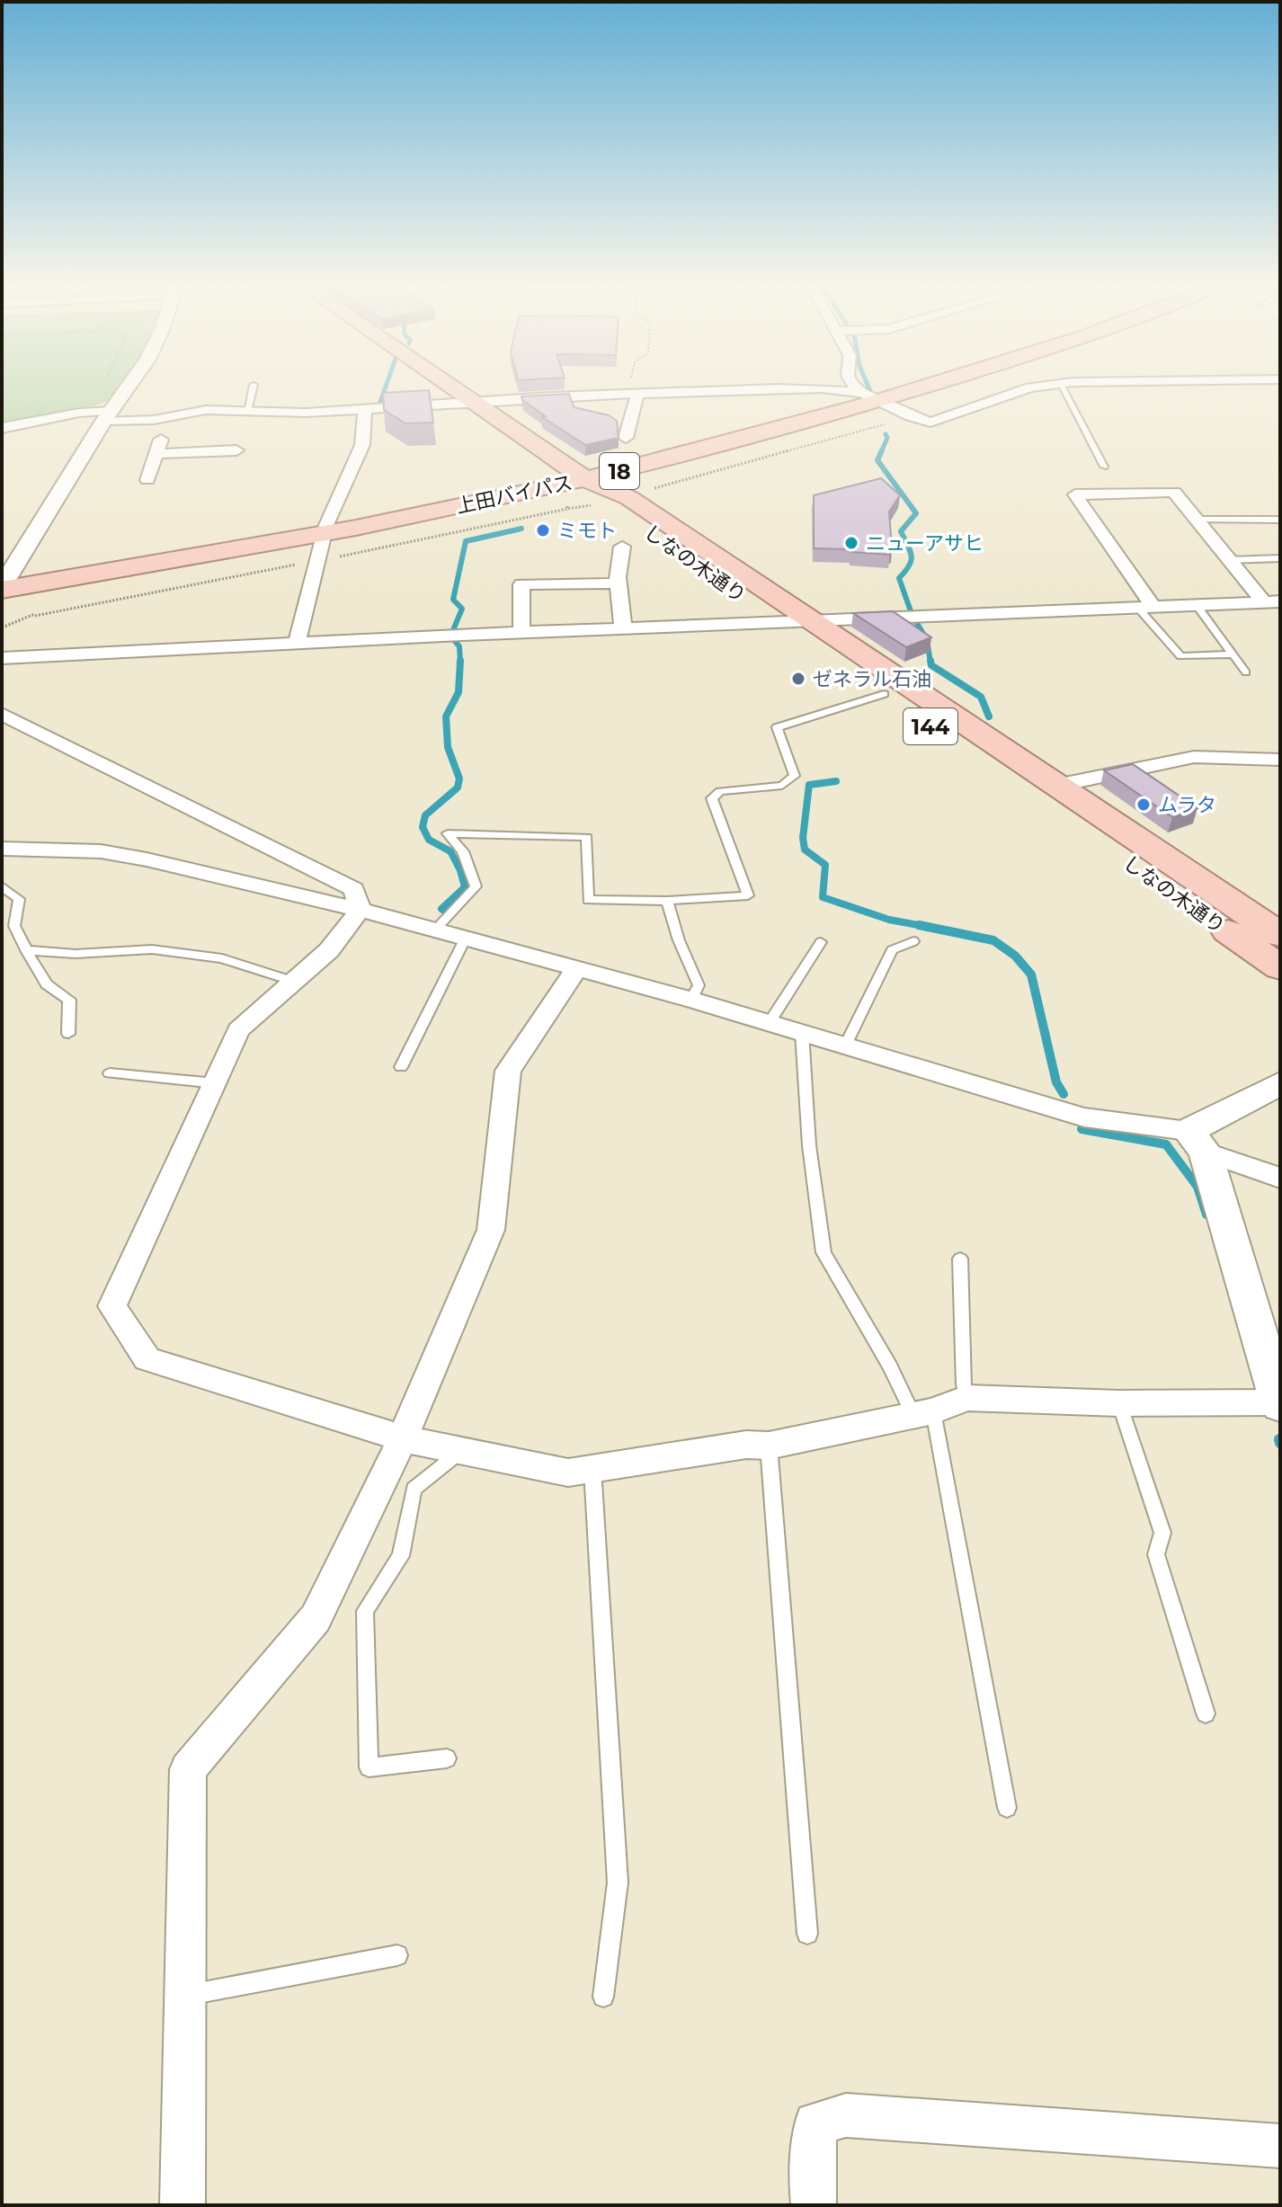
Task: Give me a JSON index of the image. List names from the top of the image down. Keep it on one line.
{"streets":{"highway":["18","上田バイパス","しなの木通り","144"]},"crossings":[["上田バイパス","しなの木通り"],["上田バイパス","144"],["しなの木通り","144"]],"places":["ミモト","ニューアサヒ","ゼネラル石油","ムラタ"]}
